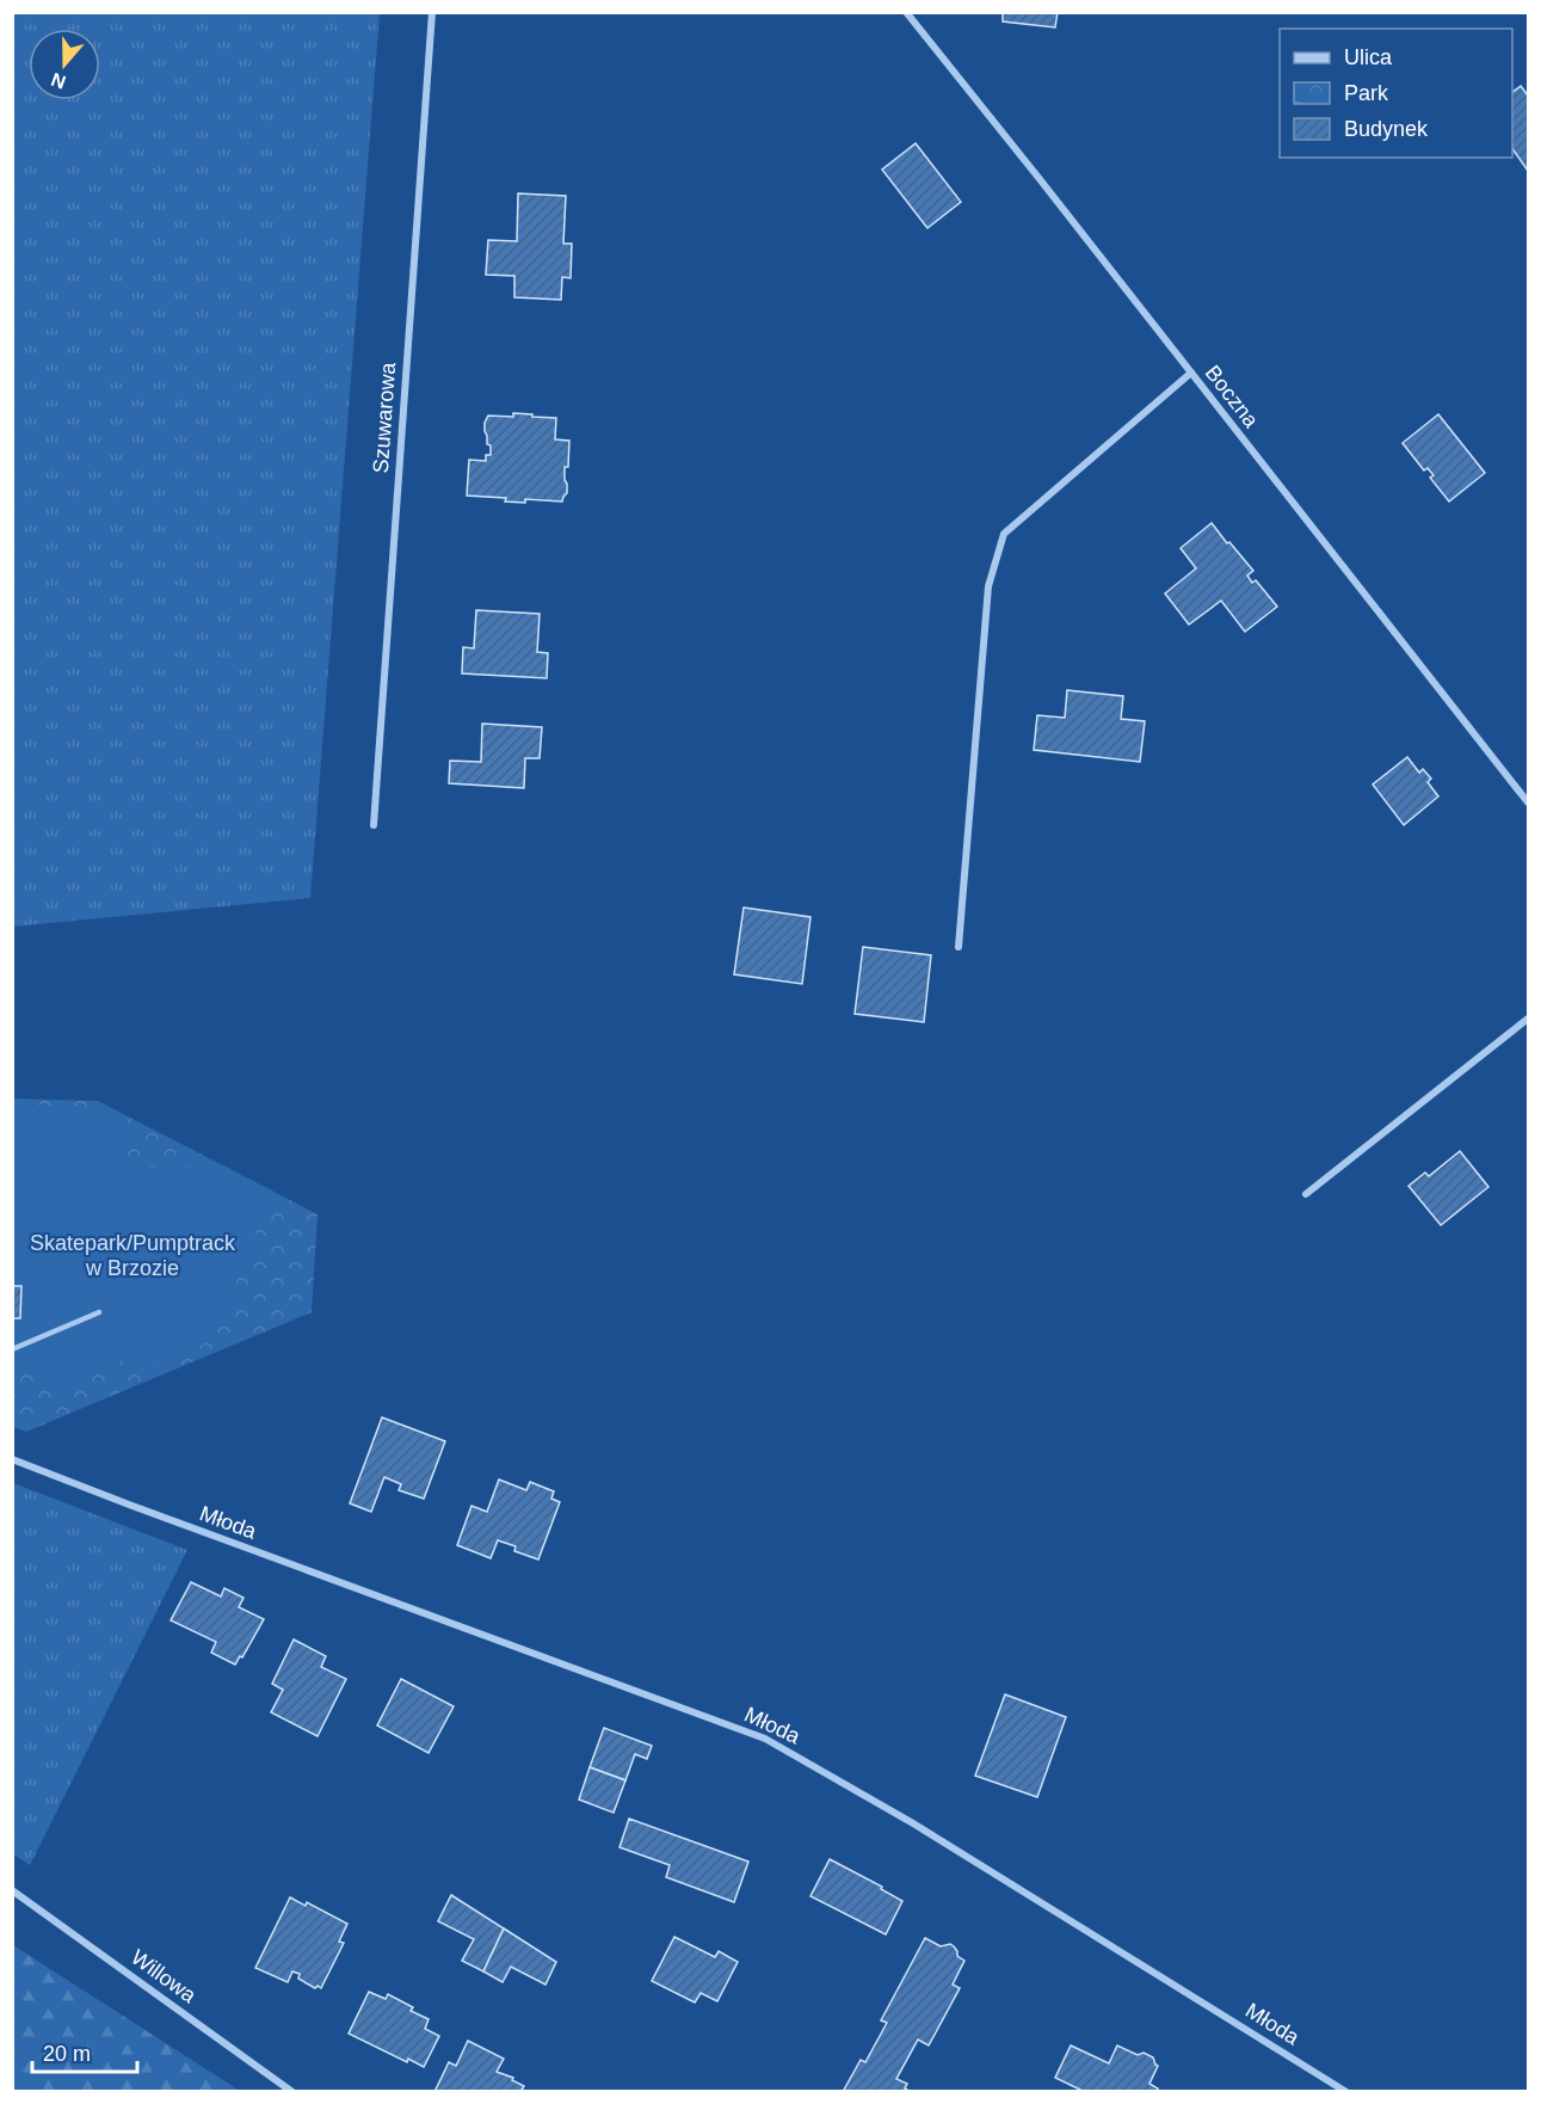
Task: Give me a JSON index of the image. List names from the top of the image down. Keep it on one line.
{"streets":{"street":["Boczna","Szuwarowa","Młoda","Willowa"]},"parks":["Skatepark/Pumptrack w Brzozie"],"legend":["Ulica","Park","Budynek"],"scale_bar":"20 m","north":"bottom"}
